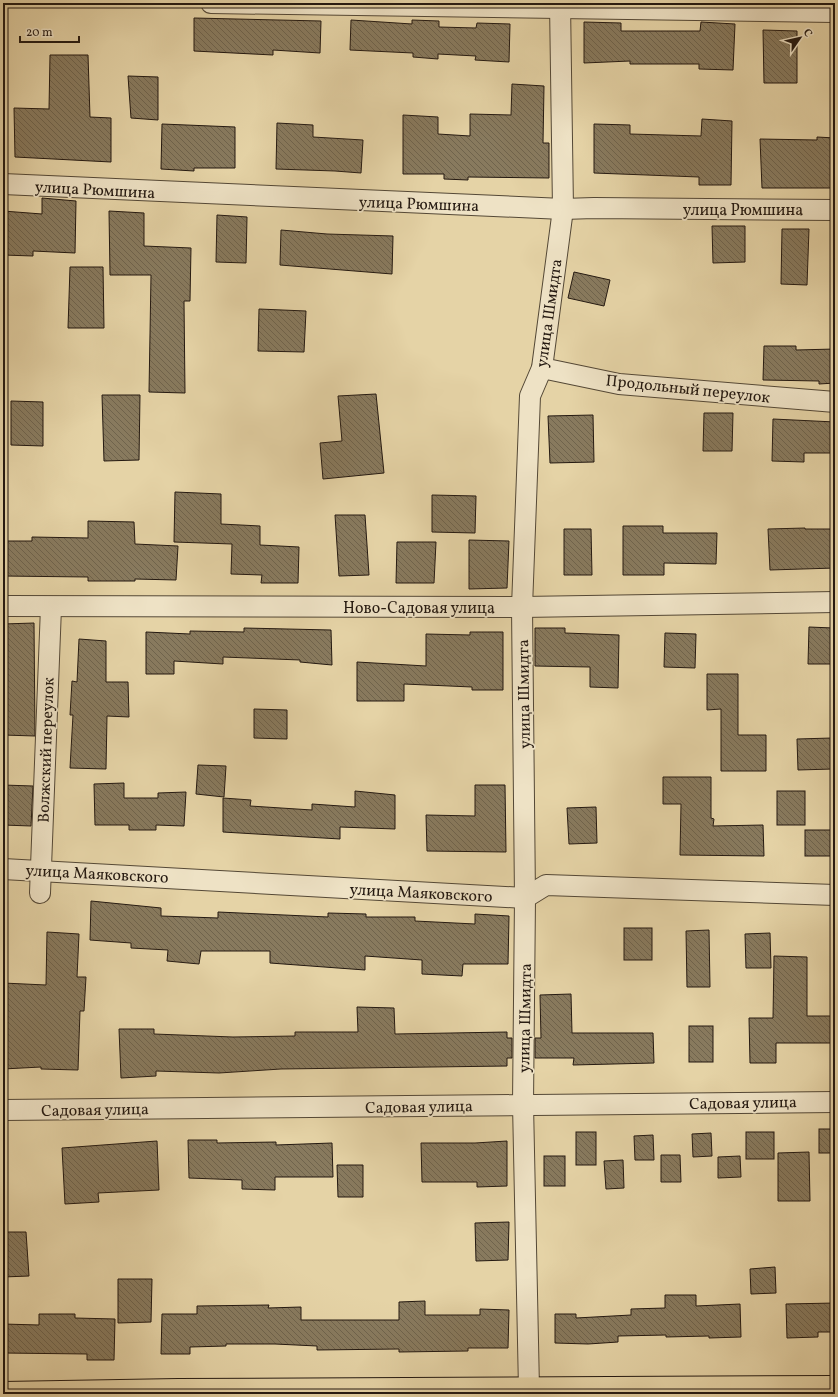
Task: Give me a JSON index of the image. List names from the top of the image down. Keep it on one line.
{"streets":{"street":["улица Рюмшина","улица Шмидта","Продольный переулок","Ново-Садовая улица","Волжский переулок","улица Маяковского","Садовая улица"]},"crossings":[["улица Рюмшина","улица Шмидта"],["улица Шмидта","Продольный переулок"],["улица Шмидта","Ново-Садовая улица"],["улица Шмидта","улица Маяковского"],["улица Шмидта","Садовая улица"],["Ново-Садовая улица","Волжский переулок"],["Волжский переулок","улица Маяковского"]],"scale_bar":"20 m","north":"top right"}
